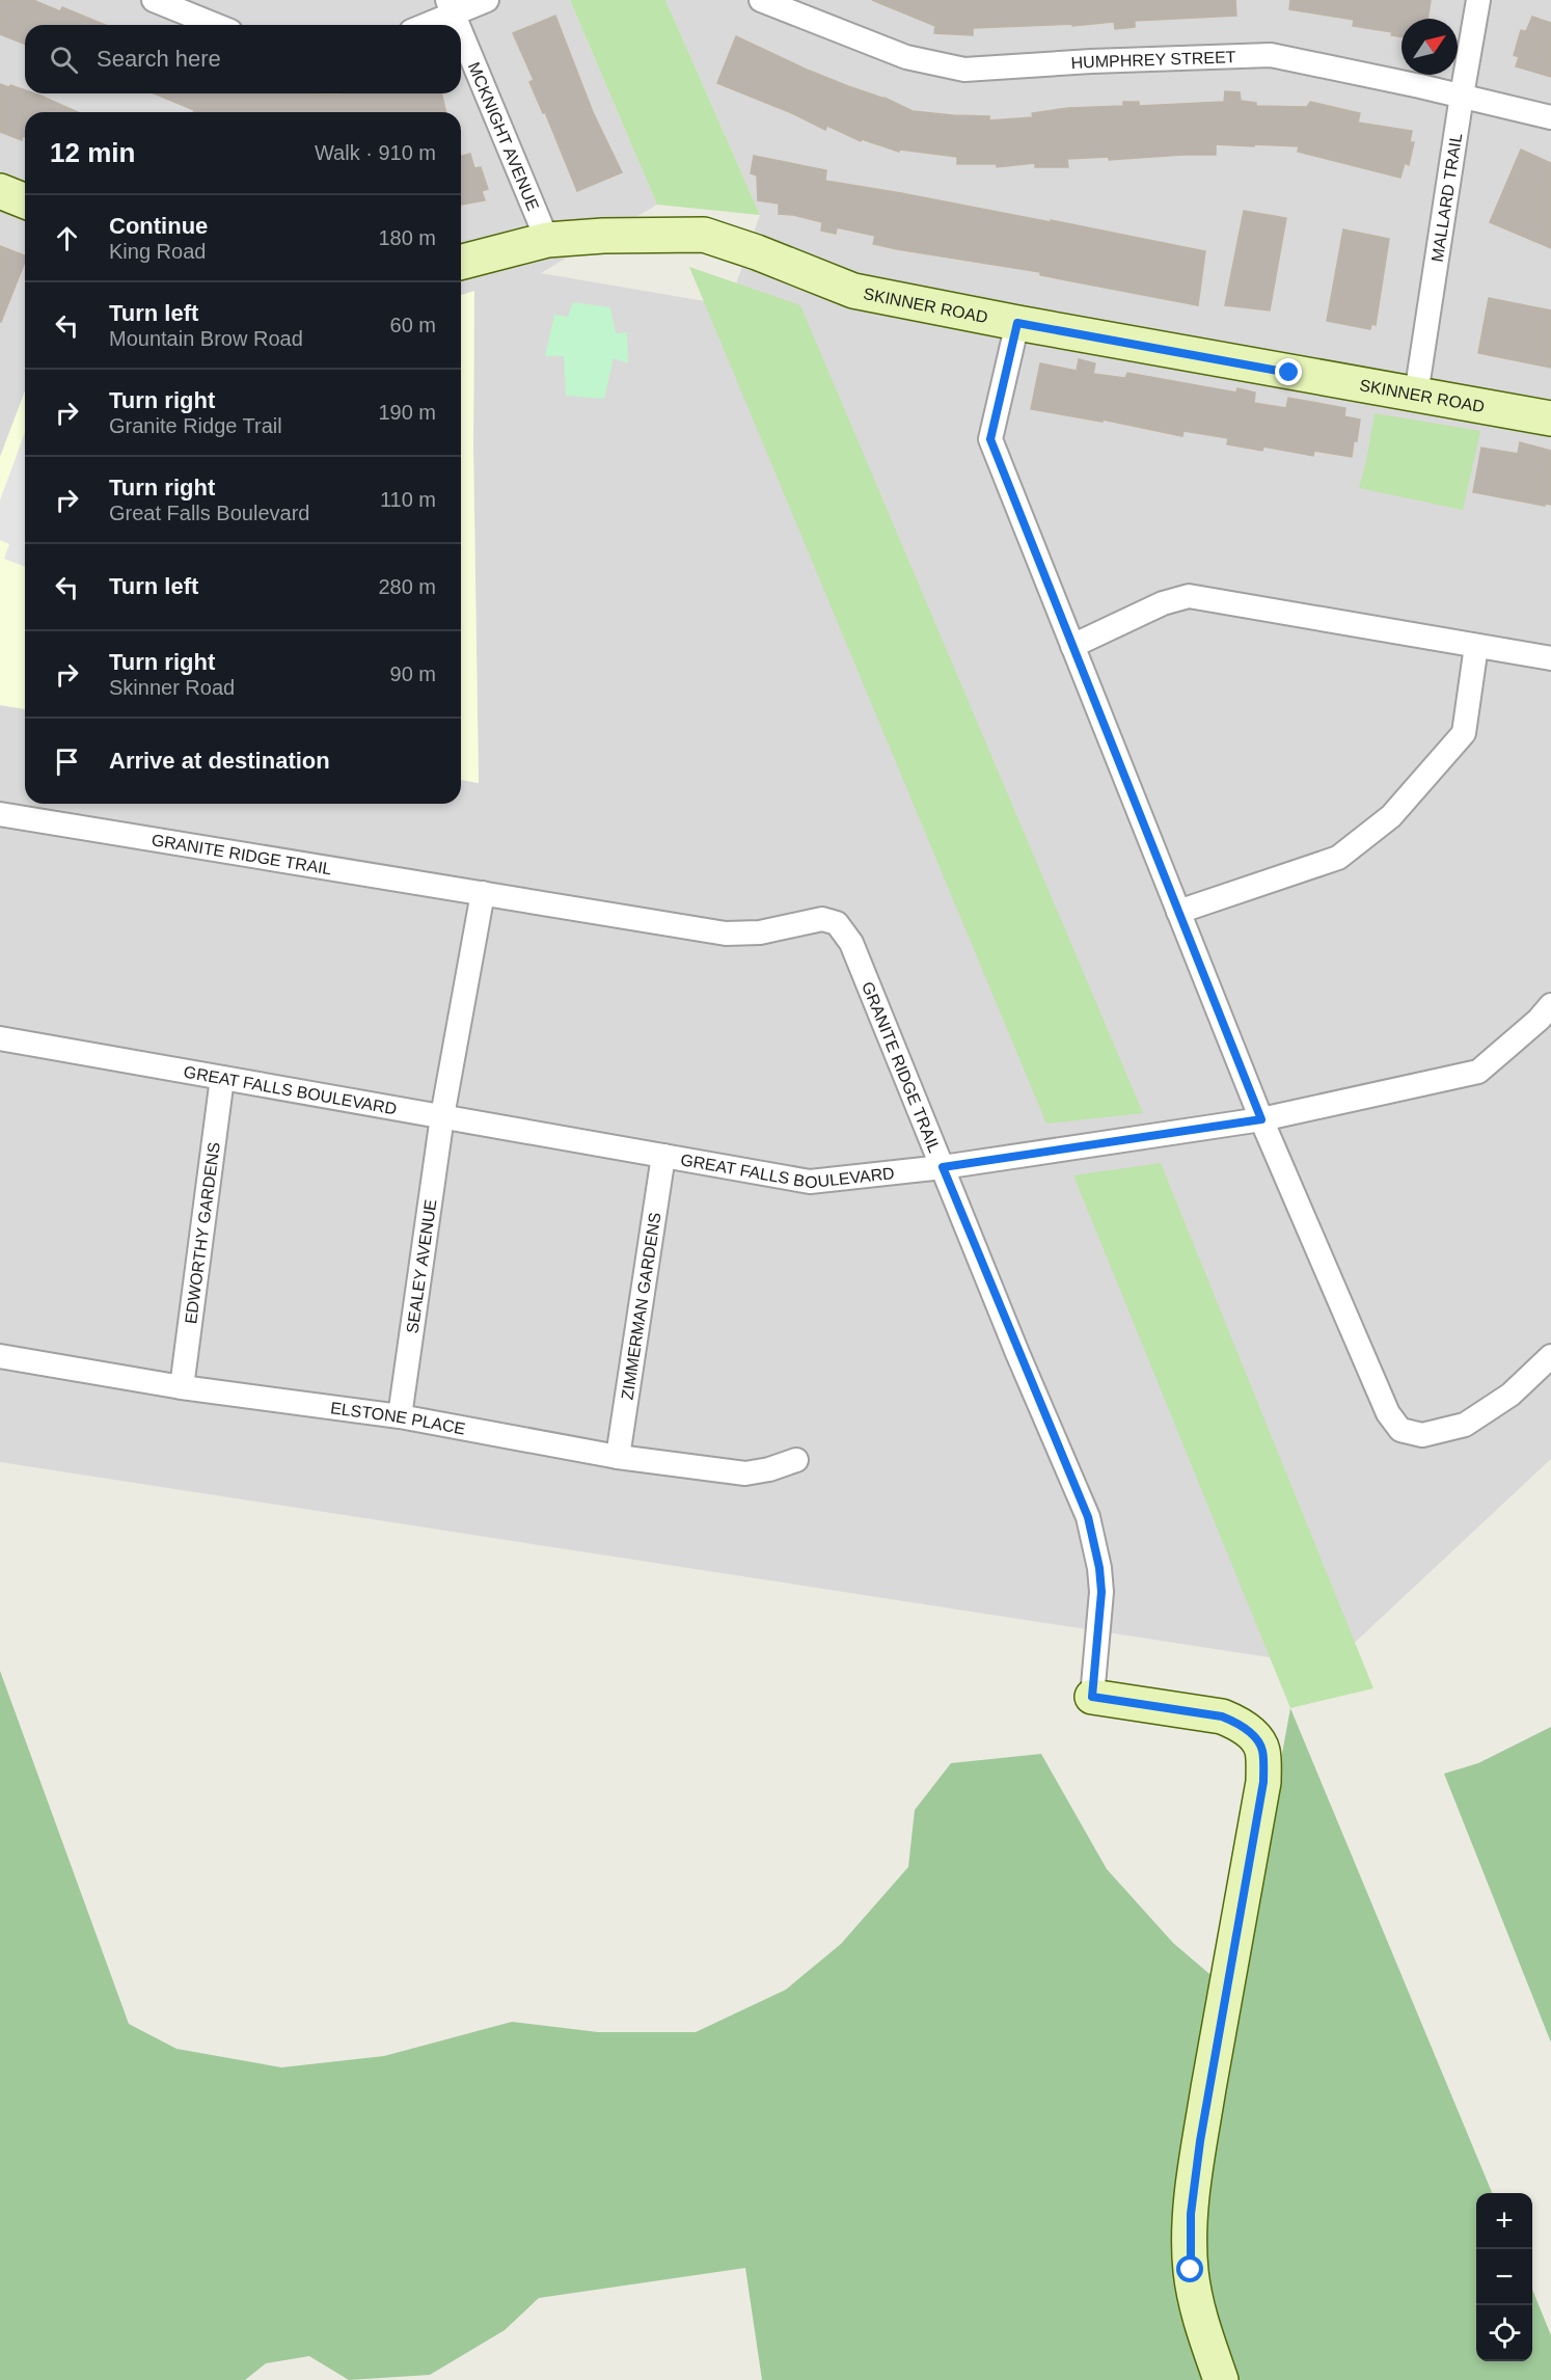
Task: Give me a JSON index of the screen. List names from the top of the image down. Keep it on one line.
{"streets":{"street":["HUMPHREY STREET","MCKNIGHT AVENUE","MALLARD TRAIL","SKINNER ROAD","GRANITE RIDGE TRAIL","GREAT FALLS BOULEVARD","EDWORTHY GARDENS","SEALEY AVENUE","ZIMMERMAN GARDENS","ELSTONE PLACE"]},"crossings":[["HUMPHREY STREET","MALLARD TRAIL"],["MCKNIGHT AVENUE","SKINNER ROAD"],["MALLARD TRAIL","SKINNER ROAD"],["GRANITE RIDGE TRAIL","GREAT FALLS BOULEVARD"],["GREAT FALLS BOULEVARD","EDWORTHY GARDENS"],["GREAT FALLS BOULEVARD","SEALEY AVENUE"],["GREAT FALLS BOULEVARD","ZIMMERMAN GARDENS"],["EDWORTHY GARDENS","ELSTONE PLACE"],["SEALEY AVENUE","ELSTONE PLACE"],["ZIMMERMAN GARDENS","ELSTONE PLACE"]],"north":"top right","page":{"search":"Search here","heading":["12 min","Walk · 910 m"],"list":[["Continue","King Road","180 m"],["Turn left","Mountain Brow Road","60 m"],["Turn right","Granite Ridge Trail","190 m"],["Turn right","Great Falls Boulevard","110 m"],["Turn left","280 m"],["Turn right","Skinner Road","90 m"],"Arrive at destination"],"map_buttons":["+","−"]}}
